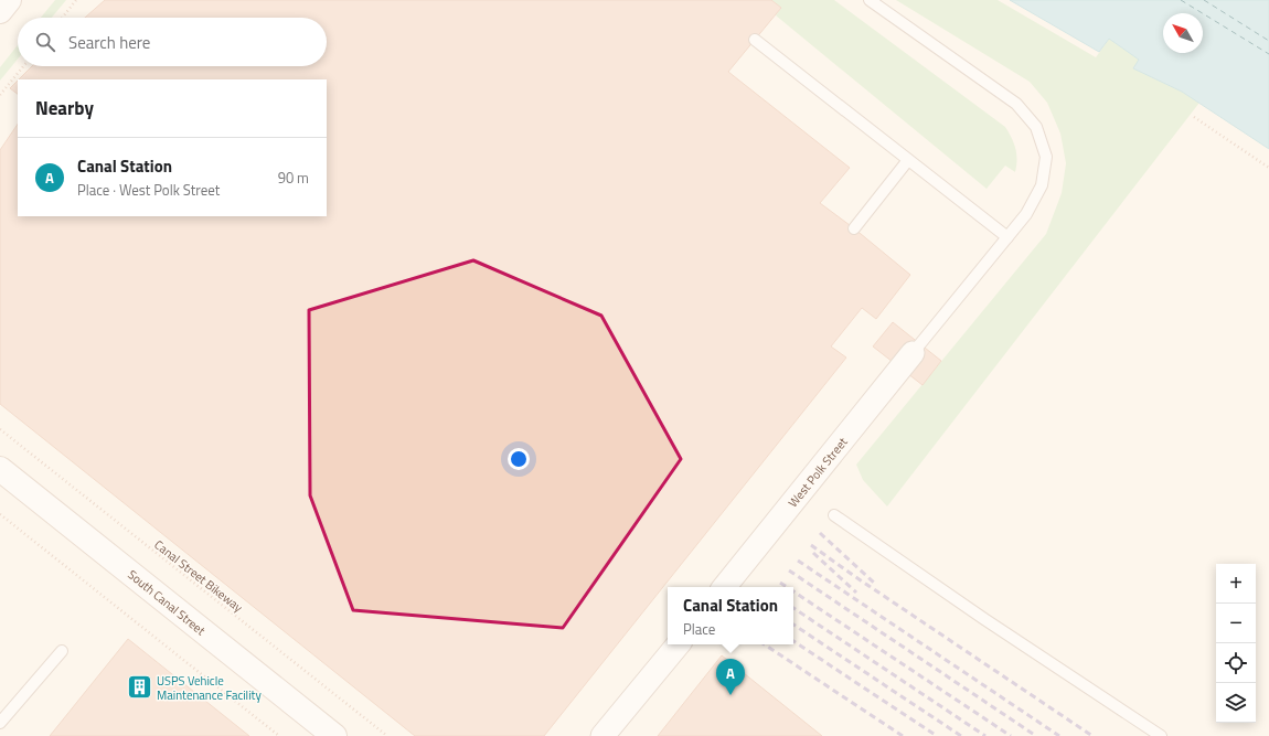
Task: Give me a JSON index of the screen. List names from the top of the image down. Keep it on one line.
{"streets":{"main road":["South Canal Street"],"street":["West Polk Street"],"path":["Canal Street Bikeway"]},"places":{"building":["USPS Vehicle Maintenance Facility"]},"north":"top left","page":{"search":"Search here","heading":"Nearby","list":[{"mark":"A","name":"Canal Station","note":"Place · West Polk Street","value":"90 m"}],"map_buttons":["+","−"],"popup":["Canal Station","Place"],"pins":"A"}}
